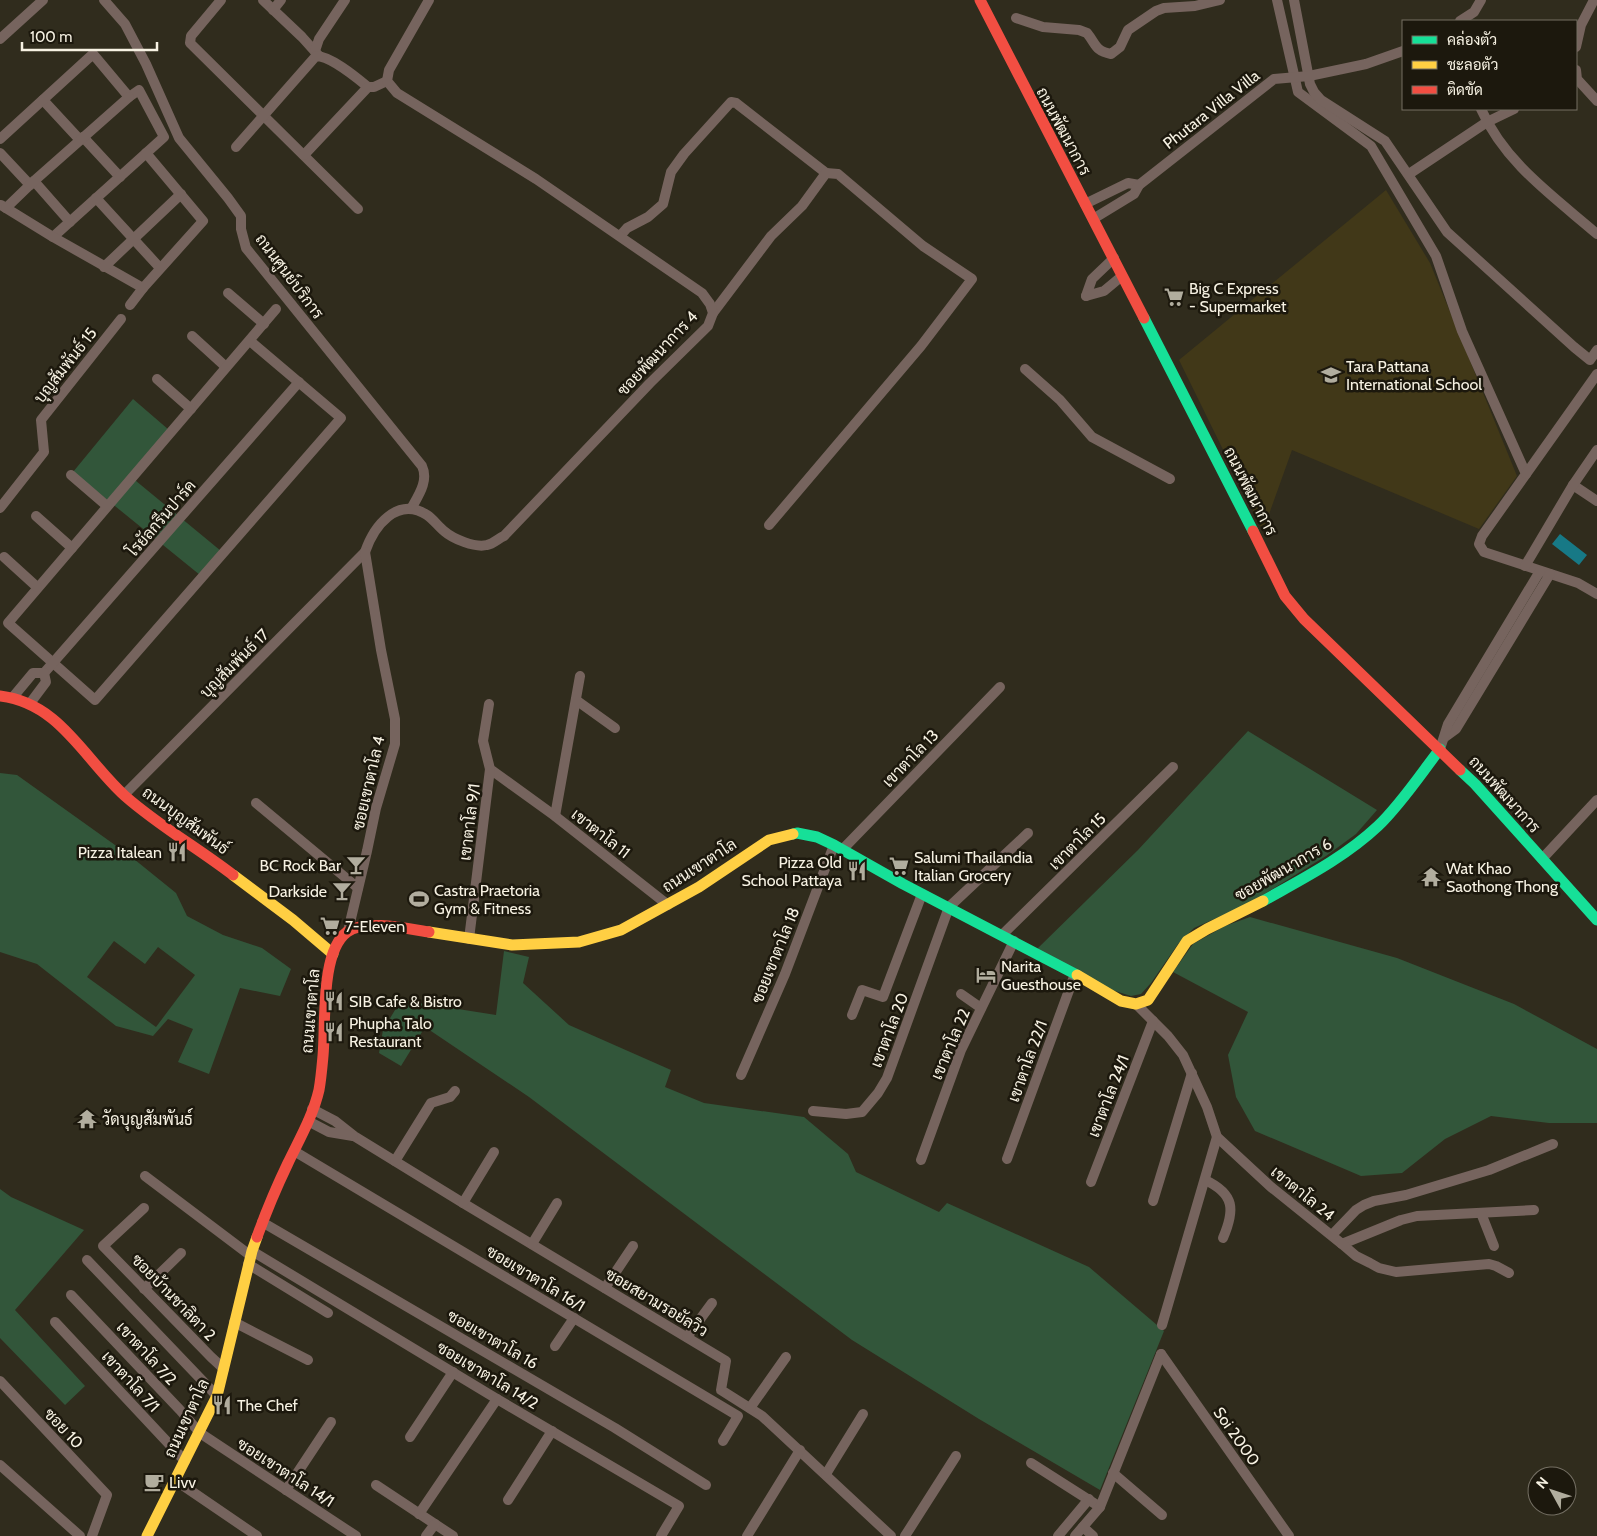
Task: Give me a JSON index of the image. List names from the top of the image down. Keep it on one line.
{"streets":{"street":["Phutara Villa Villa","ถนนพัฒนาการ","ถนนศูนย์บริการ","ซอยพัฒนาการ 4","บุญสัมพันธ์ 15","โรยัลกรีนปาร์ค","บุญสัมพันธ์ 17","เขาตาโล 13","ซอยเขาตาโล 4","ถนนบุญสัมพันธ์","เขาตาโล 9/1","เขาตาโล 11","เขาตาโล 15","ถนนเขาตาโล","ซอยพัฒนาการ 6","ซอยเขาตาโล 18","เขาตาโล 20","เขาตาโล 22","เขาตาโล 22/1","เขาตาโล 24/1","เขาตาโล 24","ซอยเขาตาโล 16/1","ซอยบ้านชาลิตา 2","ซอยสยามรอยัลวิว","ซอยเขาตาโล 16","เขาตาโล 7/2","ซอยเขาตาโล 14/2","เขาตาโล 7/1","ซอย 10","Soi 2000","ซอยเขาตาโล 14/1"]},"crossings":[["Phutara Villa Villa","ถนนพัฒนาการ"],["ถนนพัฒนาการ","ซอยพัฒนาการ 6"],["ถนนศูนย์บริการ","ซอยพัฒนาการ 4"],["โรยัลกรีนปาร์ค","ถนนบุญสัมพันธ์"],["บุญสัมพันธ์ 17","ซอยเขาตาโล 4"],["บุญสัมพันธ์ 17","ถนนบุญสัมพันธ์"],["เขาตาโล 13","ถนนเขาตาโล"],["เขาตาโล 13","ซอยเขาตาโล 18"],["ซอยเขาตาโล 4","ถนนเขาตาโล"],["ถนนบุญสัมพันธ์","ถนนเขาตาโล"],["เขาตาโล 9/1","ถนนเขาตาโล"],["เขาตาโล 11","ถนนเขาตาโล"],["เขาตาโล 15","ถนนเขาตาโล"],["ถนนเขาตาโล","ซอยพัฒนาการ 6"],["ถนนเขาตาโล","ซอยเขาตาโล 18"],["ถนนเขาตาโล","เขาตาโล 20"],["ถนนเขาตาโล","เขาตาโล 22"],["ถนนเขาตาโล","เขาตาโล 22/1"],["ถนนเขาตาโล","เขาตาโล 24"],["ถนนเขาตาโล","ซอยเขาตาโล 16/1"],["ถนนเขาตาโล","ซอยบ้านชาลิตา 2"],["ถนนเขาตาโล","ซอยเขาตาโล 16"],["ถนนเขาตาโล","เขาตาโล 7/2"],["ถนนเขาตาโล","ซอยเขาตาโล 14/2"],["ถนนเขาตาโล","เขาตาโล 7/1"],["ถนนเขาตาโล","ซอยเขาตาโล 14/1"],["ซอยพัฒนาการ 6","เขาตาโล 24"],["เขาตาโล 24/1","เขาตาโล 24"],["เขาตาโล 7/2","ซอยเขาตาโล 14/1"]],"places":{"supermarket":["Big C Express - Supermarket","Salumi Thailandia Italian Grocery","7-Eleven"],"school or university":["Tara Pattana International School"],"restaurant":["Pizza Italean","Pizza Old School Pattaya","SIB Cafe & Bistro","Phupha Talo Restaurant","The Chef"],"bar":["BC Rock Bar","Darkside"],"temple":["Wat Khao Saothong Thong","วัดบุญสัมพันธ์"],"sports":["Castra Praetoria Gym & Fitness"],"hotel":["Narita Guesthouse"],"cafe":["Livv"]},"legend":["คล่องตัว","ชะลอตัว","ติดขัด"],"scale_bar":"100 m","north":"top left"}
